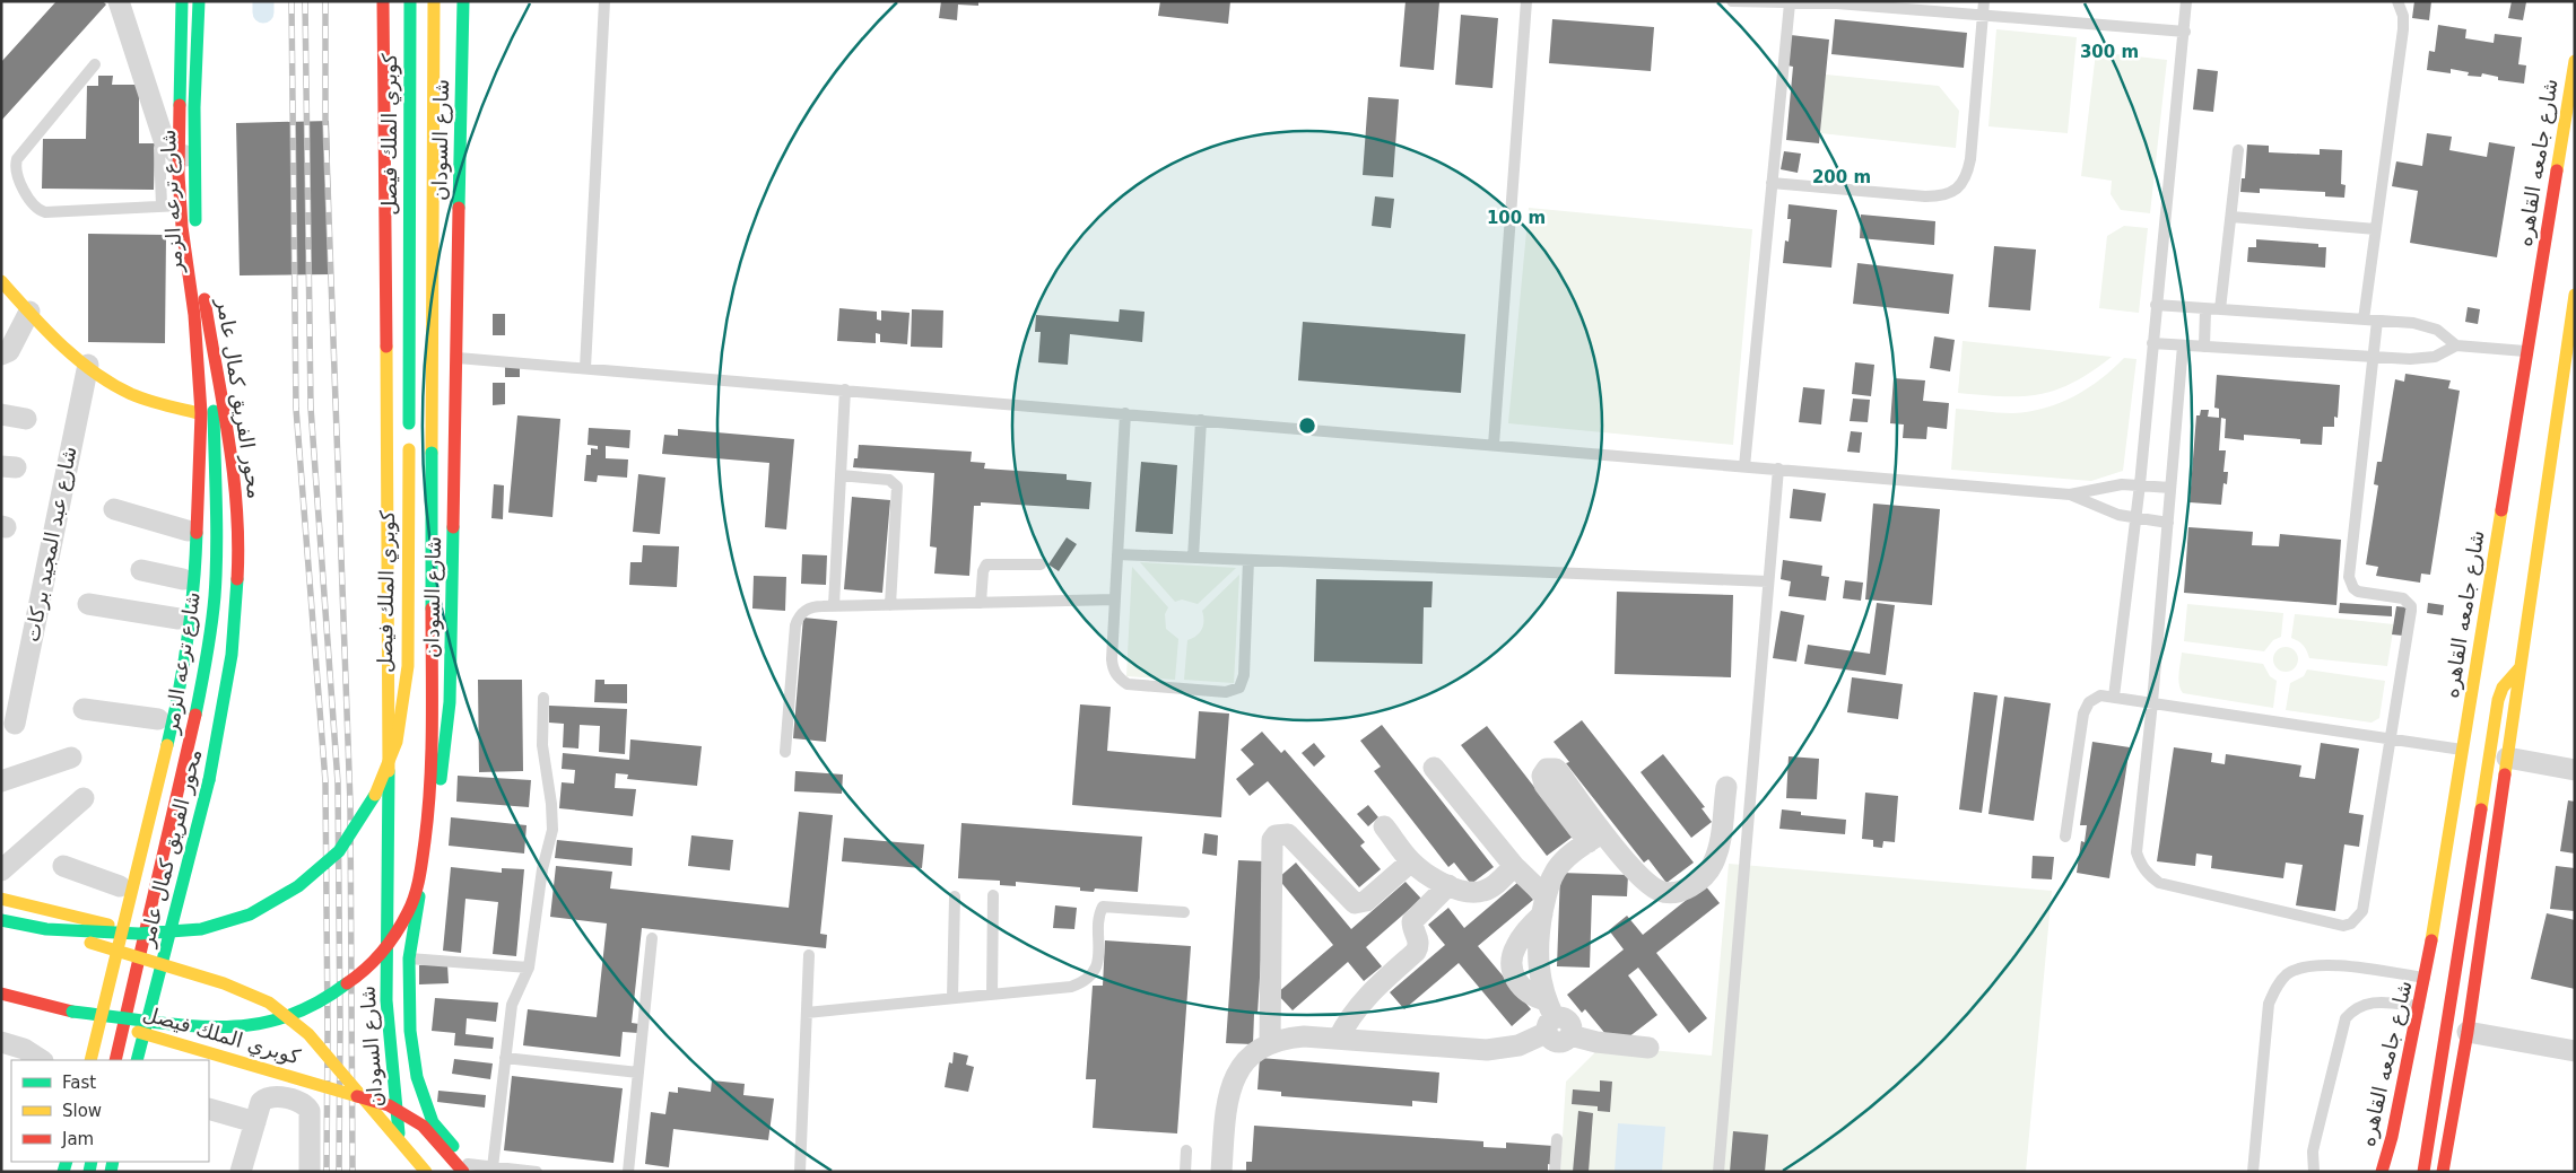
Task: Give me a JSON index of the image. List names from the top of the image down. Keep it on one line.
{"streets":{"main road":["كوبري الملك فيصل","شارع السودان","شارع جامعه القاهره","شارع ترعه الزمر","محور الفريق كمال عامر"],"street":["شارع عبد المجيد بركات"]},"crossings":[["كوبري الملك فيصل","شارع السودان"]],"legend":["Fast","Slow","Jam"],"rings":["300 m","200 m","100 m"]}
